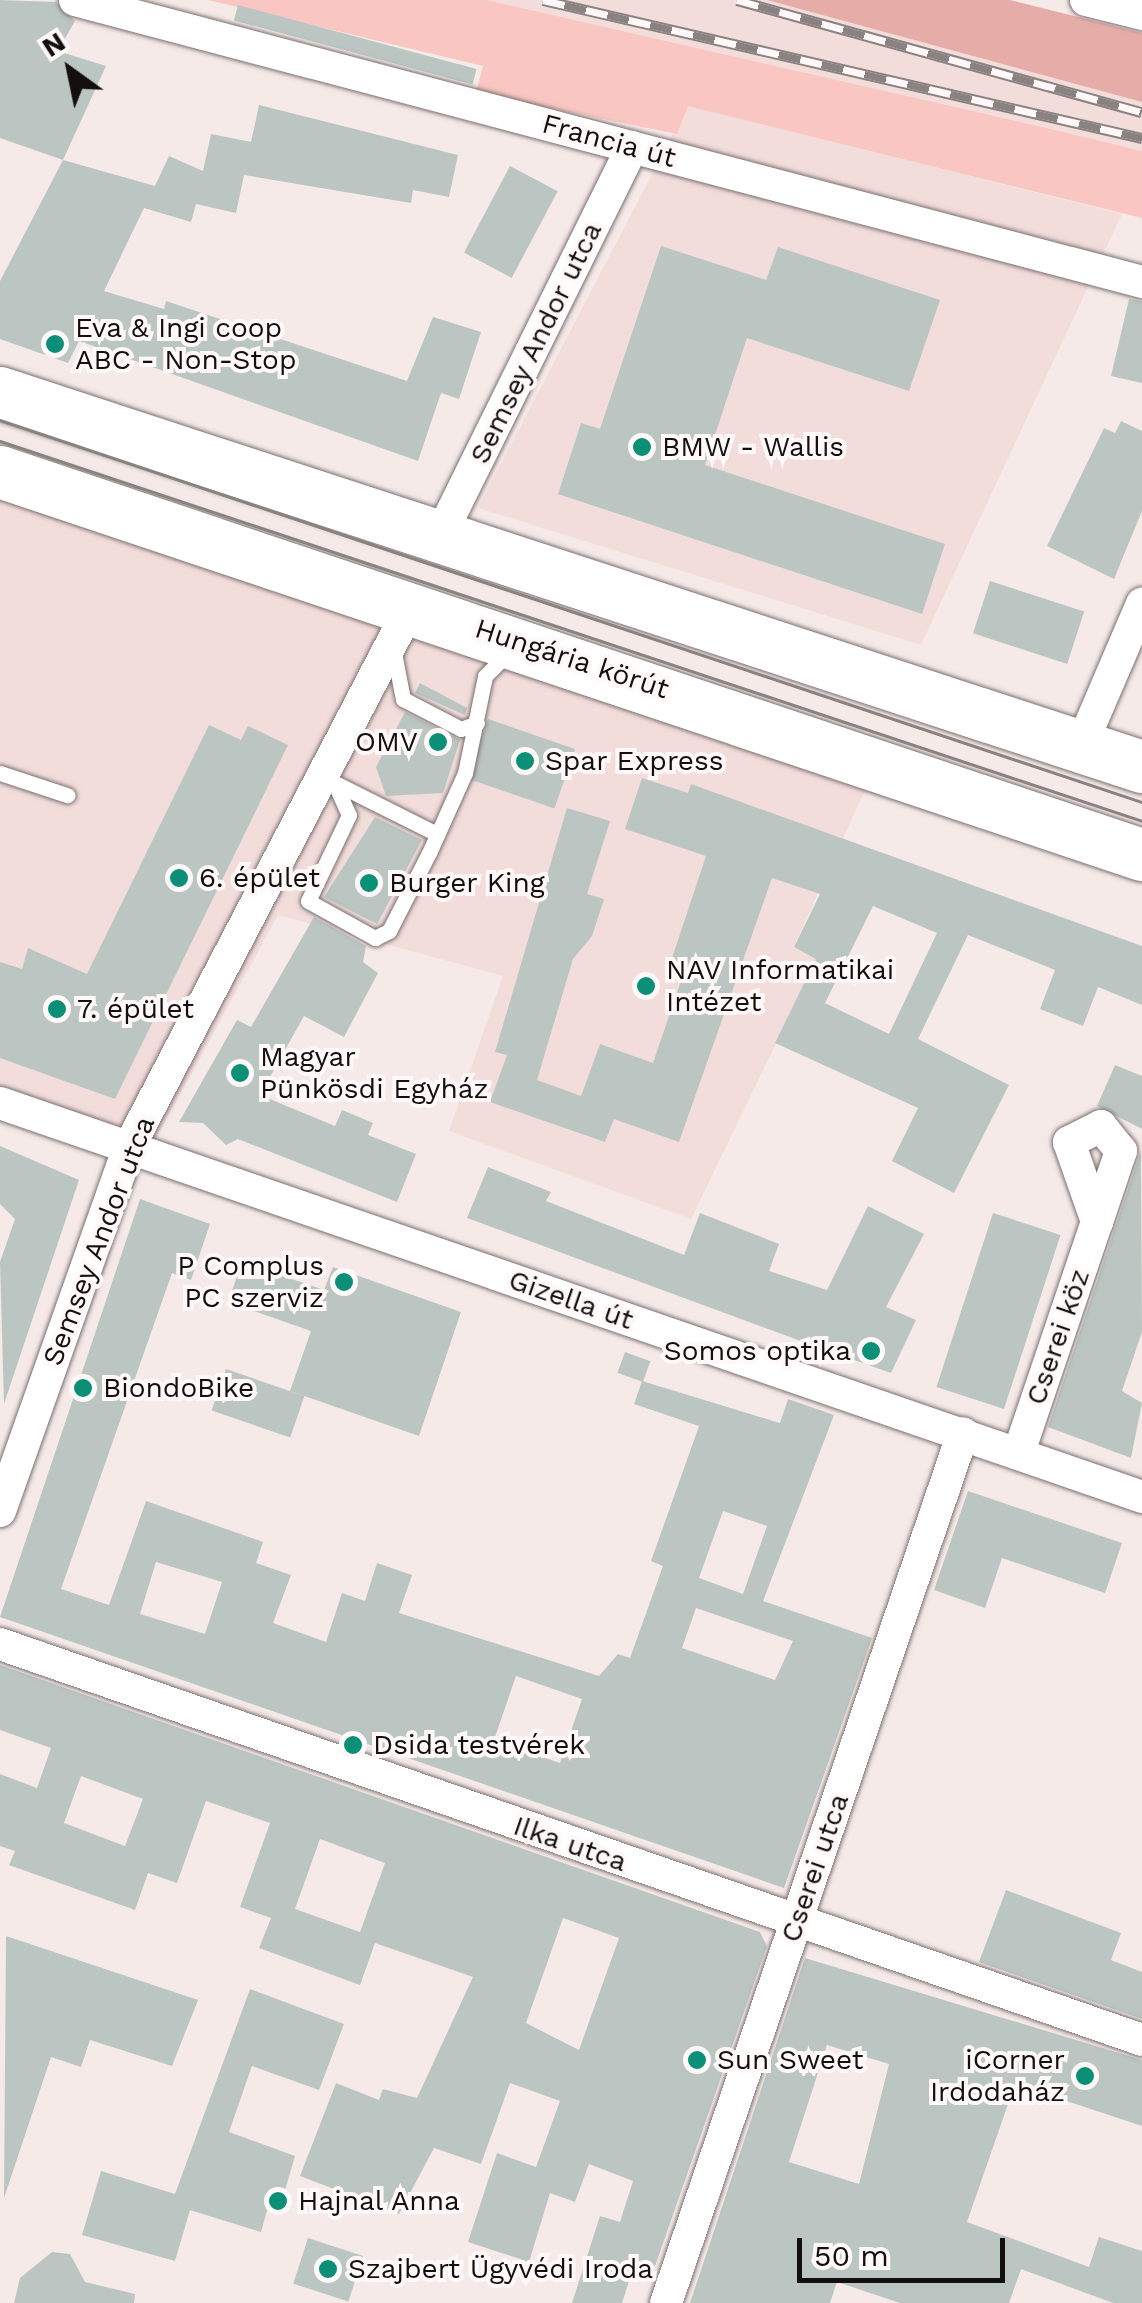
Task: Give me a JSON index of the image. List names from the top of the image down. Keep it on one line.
{"streets":{"main road":["Hungária körút"],"street":["Francia út","Semsey Andor utca","Gizella út","Cserei köz","Ilka utca","Cserei utca"]},"crossings":[["Francia út","Semsey Andor utca"],["Semsey Andor utca","Hungária körút"],["Semsey Andor utca","Gizella út"],["Gizella út","Cserei köz"],["Gizella út","Cserei utca"],["Ilka utca","Cserei utca"]],"places":["Eva & Ingi coop ABC - Non-Stop","BMW - Wallis","OMV","Spar Express","6. épület","Burger King","NAV Informatikai Intézet","7. épület","Magyar Pünkösdi Egyház","P Complus PC szerviz","Somos optika","BiondoBike","Dsida testvérek","Sun Sweet","iCorner Irdodaház","Hajnal Anna","Szajbert Ügyvédi Iroda"],"scale_bar":"50 m","north":"top left"}
